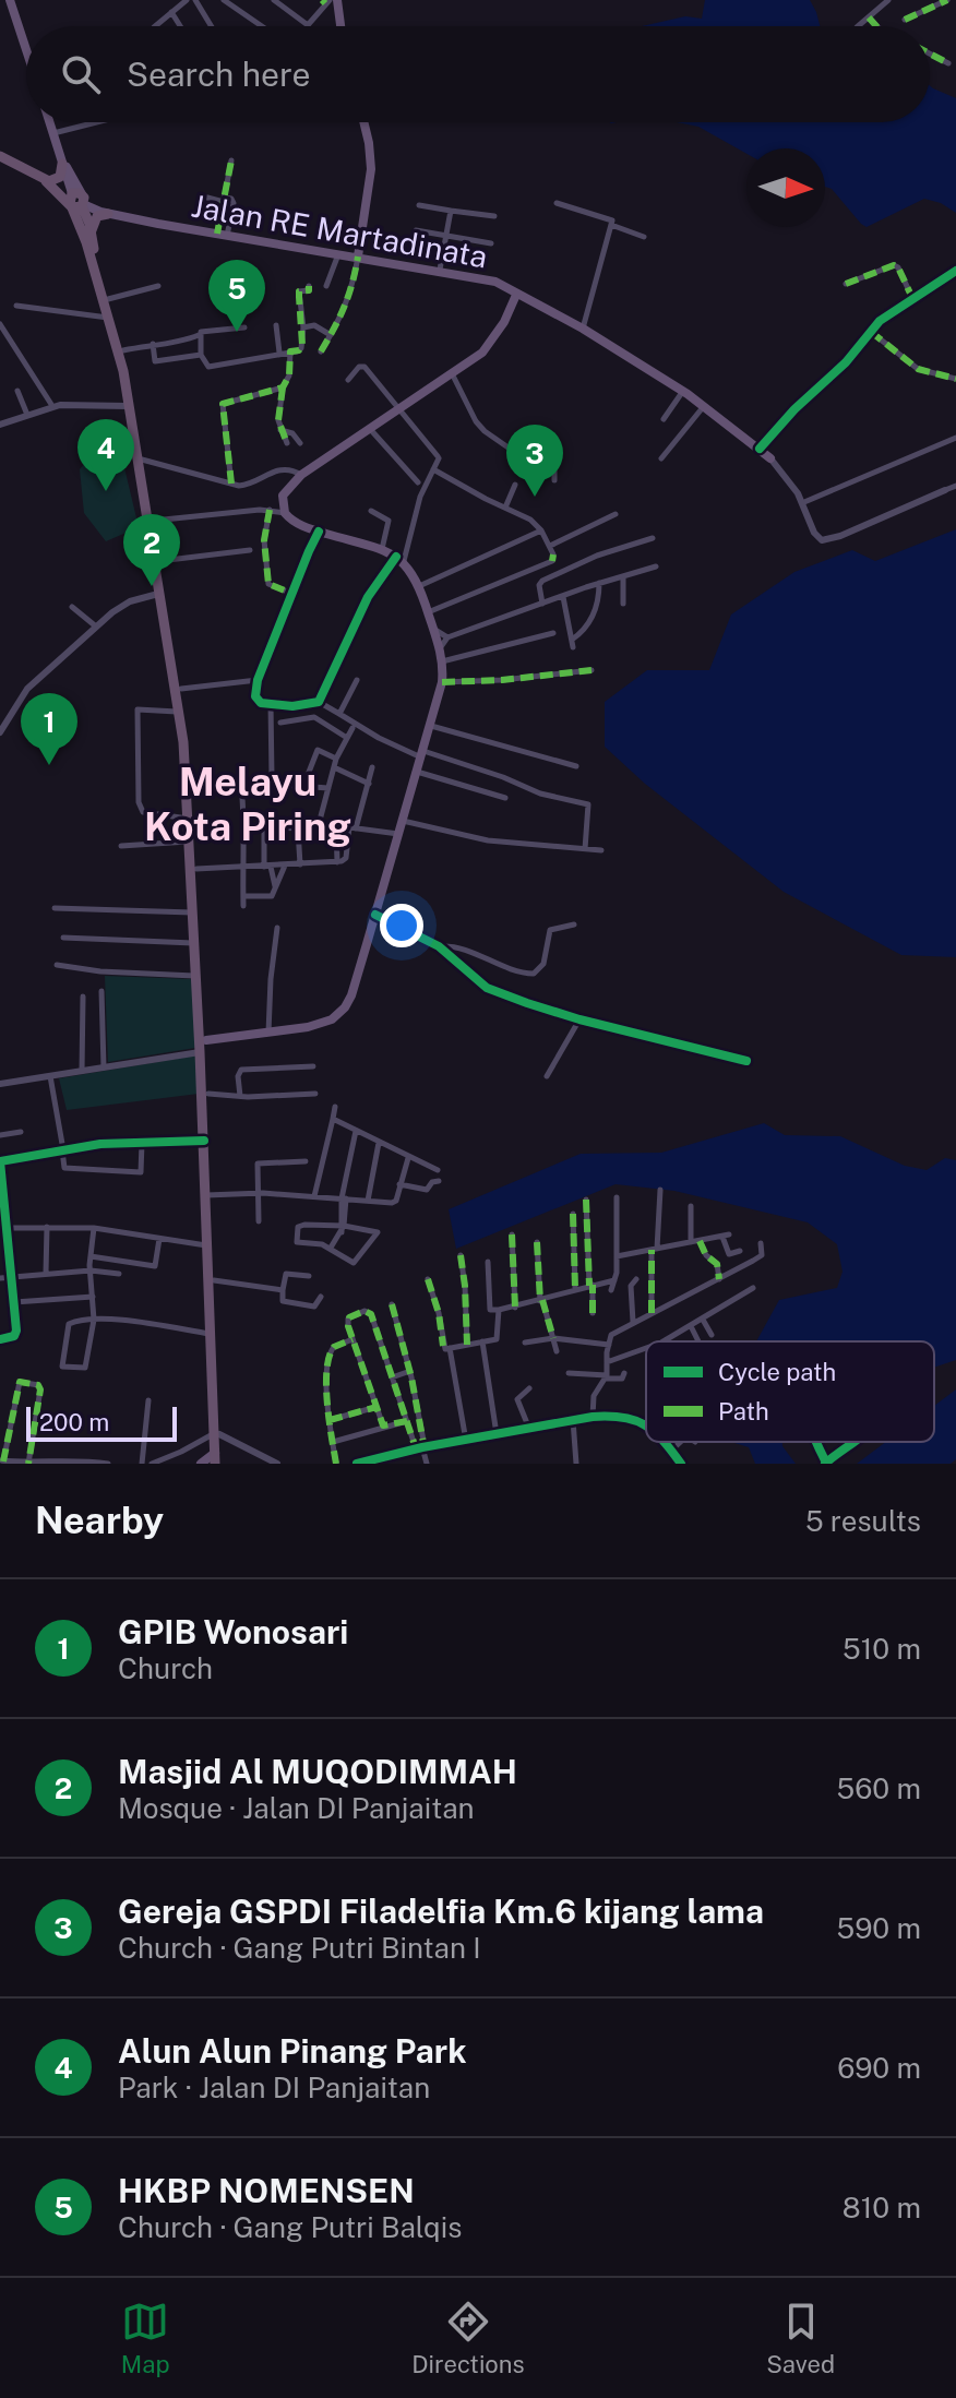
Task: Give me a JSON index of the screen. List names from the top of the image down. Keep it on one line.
{"streets":{"main road":["Jalan RE Martadinata"]},"districts":["Melayu Kota Piring"],"legend":["Cycle path","Path"],"scale_bar":"200 m","north":"right","page":{"search":"Search here","pins":["5","4","3","2","1"],"scale":"200 m","heading":["Nearby","5 results"],"list":[{"mark":"1","name":"GPIB Wonosari","note":"Church","value":"510 m"},{"mark":"2","name":"Masjid Al MUQODIMMAH","note":"Mosque · Jalan DI Panjaitan","value":"560 m"},{"mark":"3","name":"Gereja GSPDI Filadelfia Km.6 kijang lama","note":"Church · Gang Putri Bintan I","value":"590 m"},{"mark":"4","name":"Alun Alun Pinang Park","note":"Park · Jalan DI Panjaitan","value":"690 m"},{"mark":"5","name":"HKBP NOMENSEN","note":"Church · Gang Putri Balqis","value":"810 m"}],"nav":["Map","Directions","Saved"]}}
